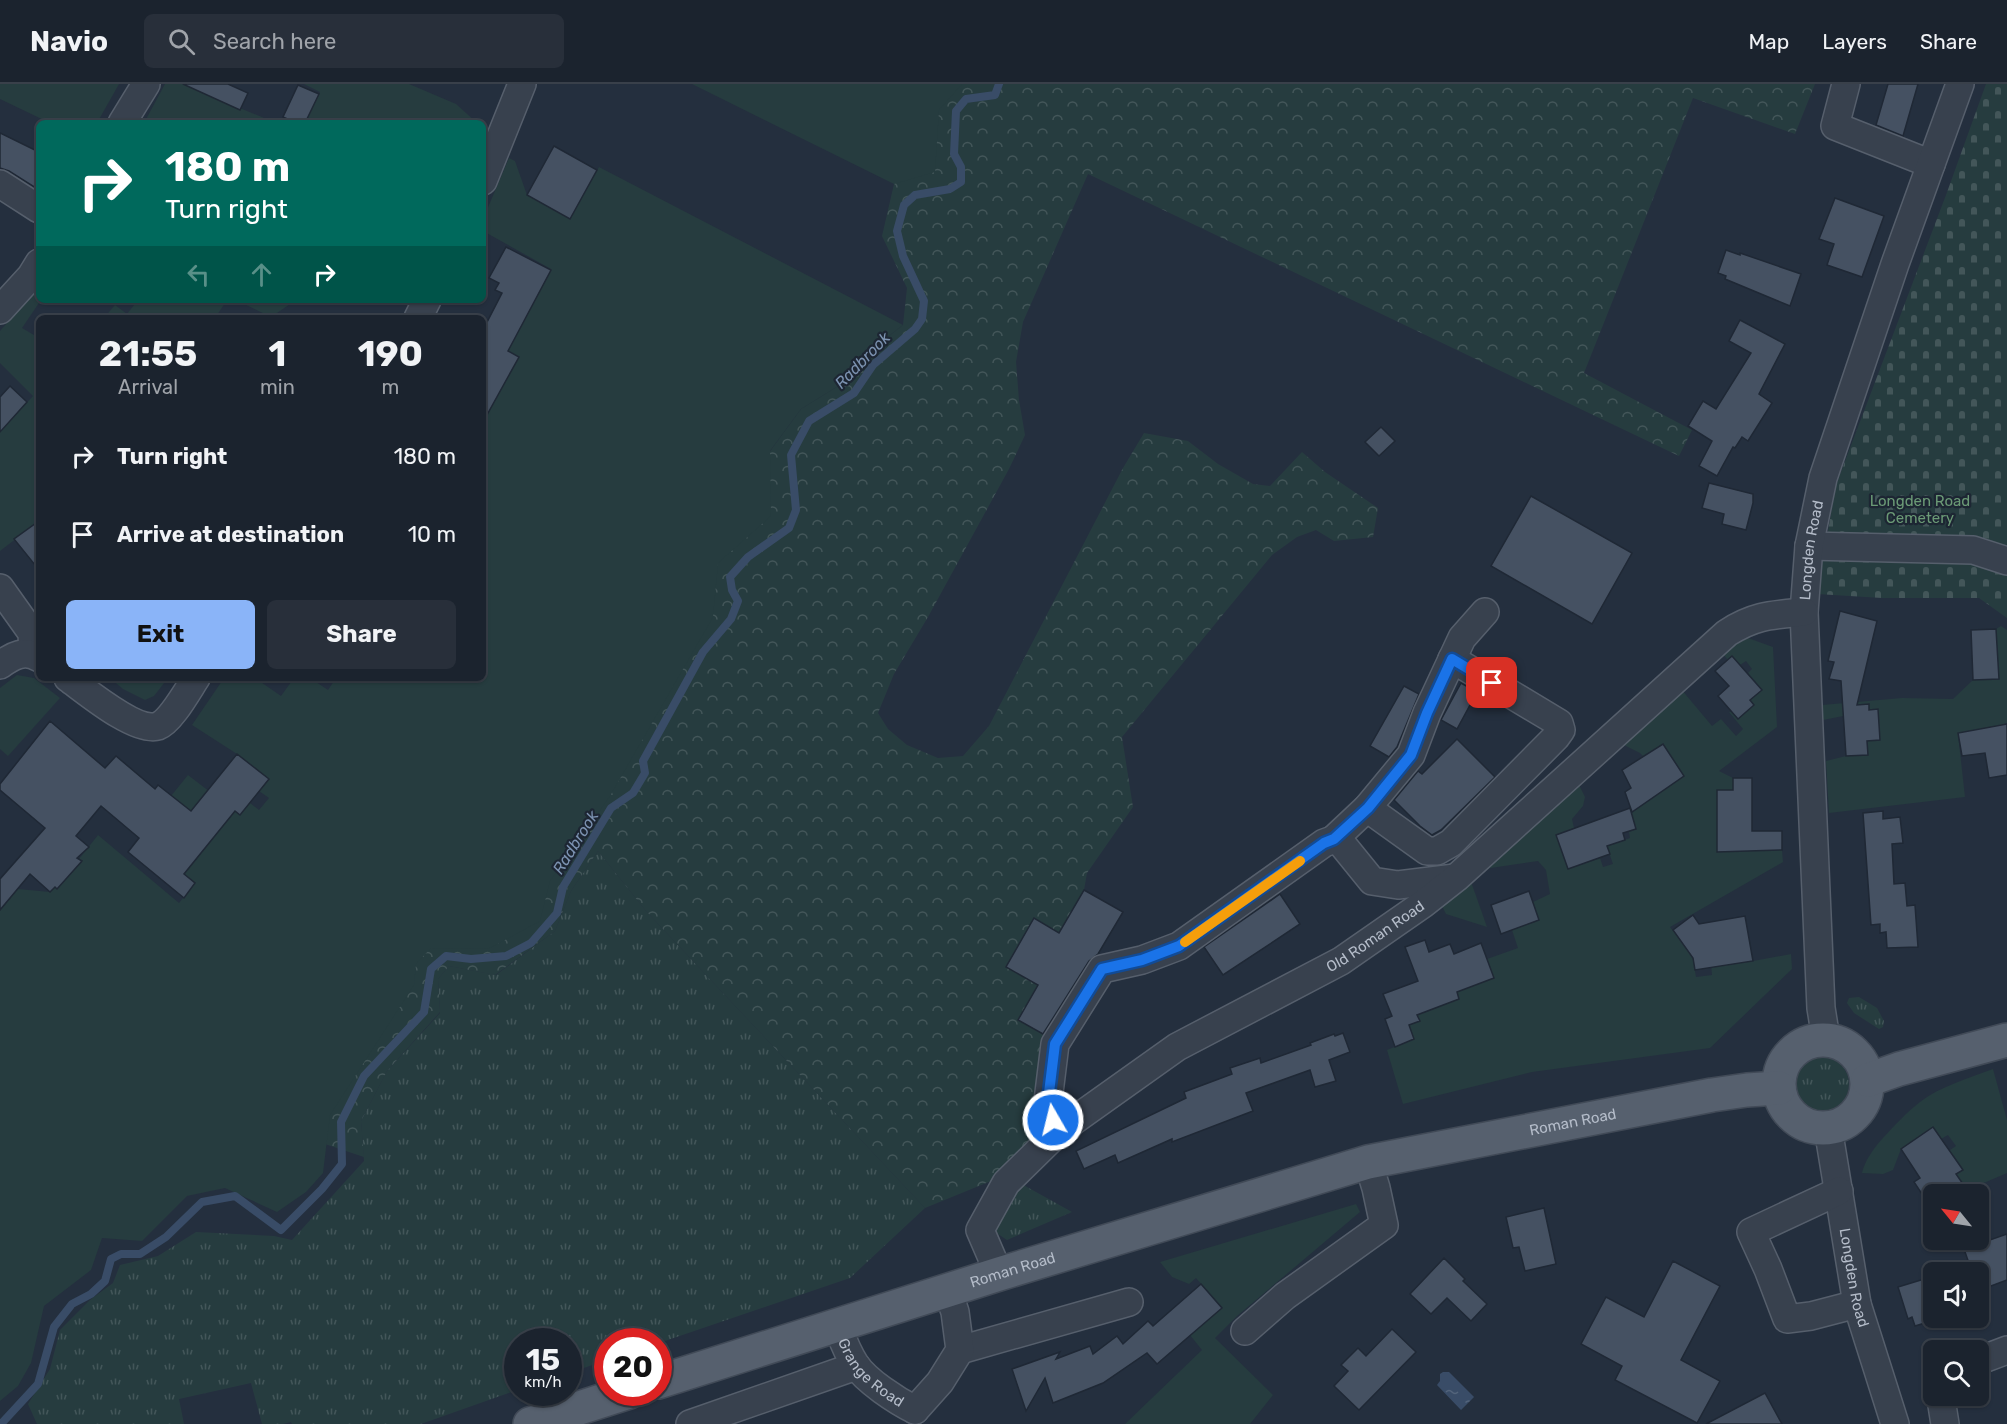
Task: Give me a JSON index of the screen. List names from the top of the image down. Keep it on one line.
{"streets":{"main road":["Roman Road"],"street":["Longden Road","Old Roman Road","Grange Road"]},"crossings":[["Longden Road","Old Roman Road"],["Longden Road","Roman Road"],["Old Roman Road","Roman Road"],["Roman Road","Grange Road"]],"water":["Radbrook"],"parks":["Longden Road Cemetery"],"north":"top left","page":{"header":"Navio","search":"Search here","nav":["Map","Layers","Share"],"turn":["180 m","Turn right"],"eta":["21:55","Arrival","1","min","190","m"],"list":[{"name":"Turn right","value":"180 m"},{"name":"Arrive at destination","value":"10 m"}],"buttons":["Exit","Share"],"speed":"15 km/h","limit":"20"}}
